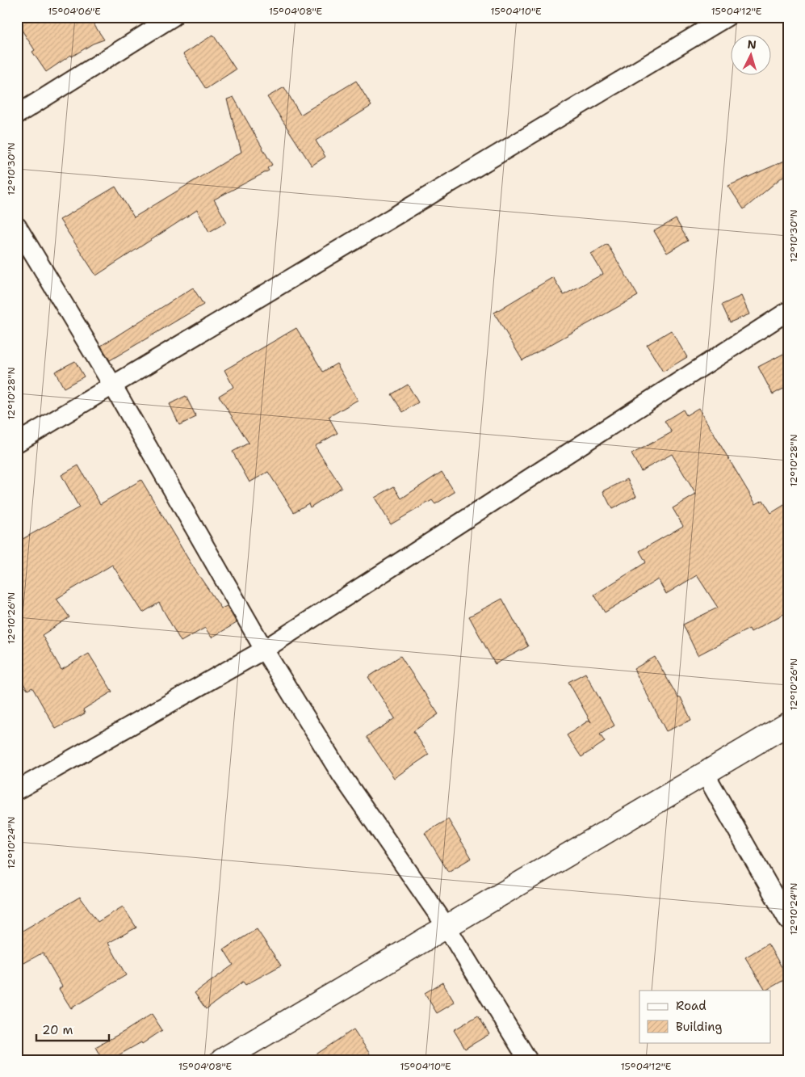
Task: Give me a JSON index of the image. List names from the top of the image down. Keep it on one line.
{"legend":["Road","Building"],"scale_bar":"20 m","north":"top","coordinates":["15°04'06\"E","15°04'08\"E","15°04'10\"E","15°04'12\"E","12°10'30\"N","12°10'28\"N","12°10'26\"N","12°10'24\"N"]}
